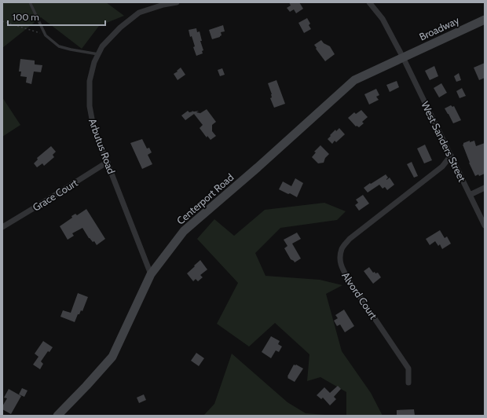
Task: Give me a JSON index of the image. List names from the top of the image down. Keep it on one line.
{"streets":{"main road":["Broadway","Centerport Road"],"street":["West Sanders Street","Arbutus Road","Grace Court","Alvord Court"]},"crossings":[["Broadway","West Sanders Street"],["Broadway","Centerport Road"],["West Sanders Street","Centerport Road"],["West Sanders Street","Alvord Court"],["Arbutus Road","Grace Court"],["Arbutus Road","Centerport Road"]],"scale_bar":"100 m"}
